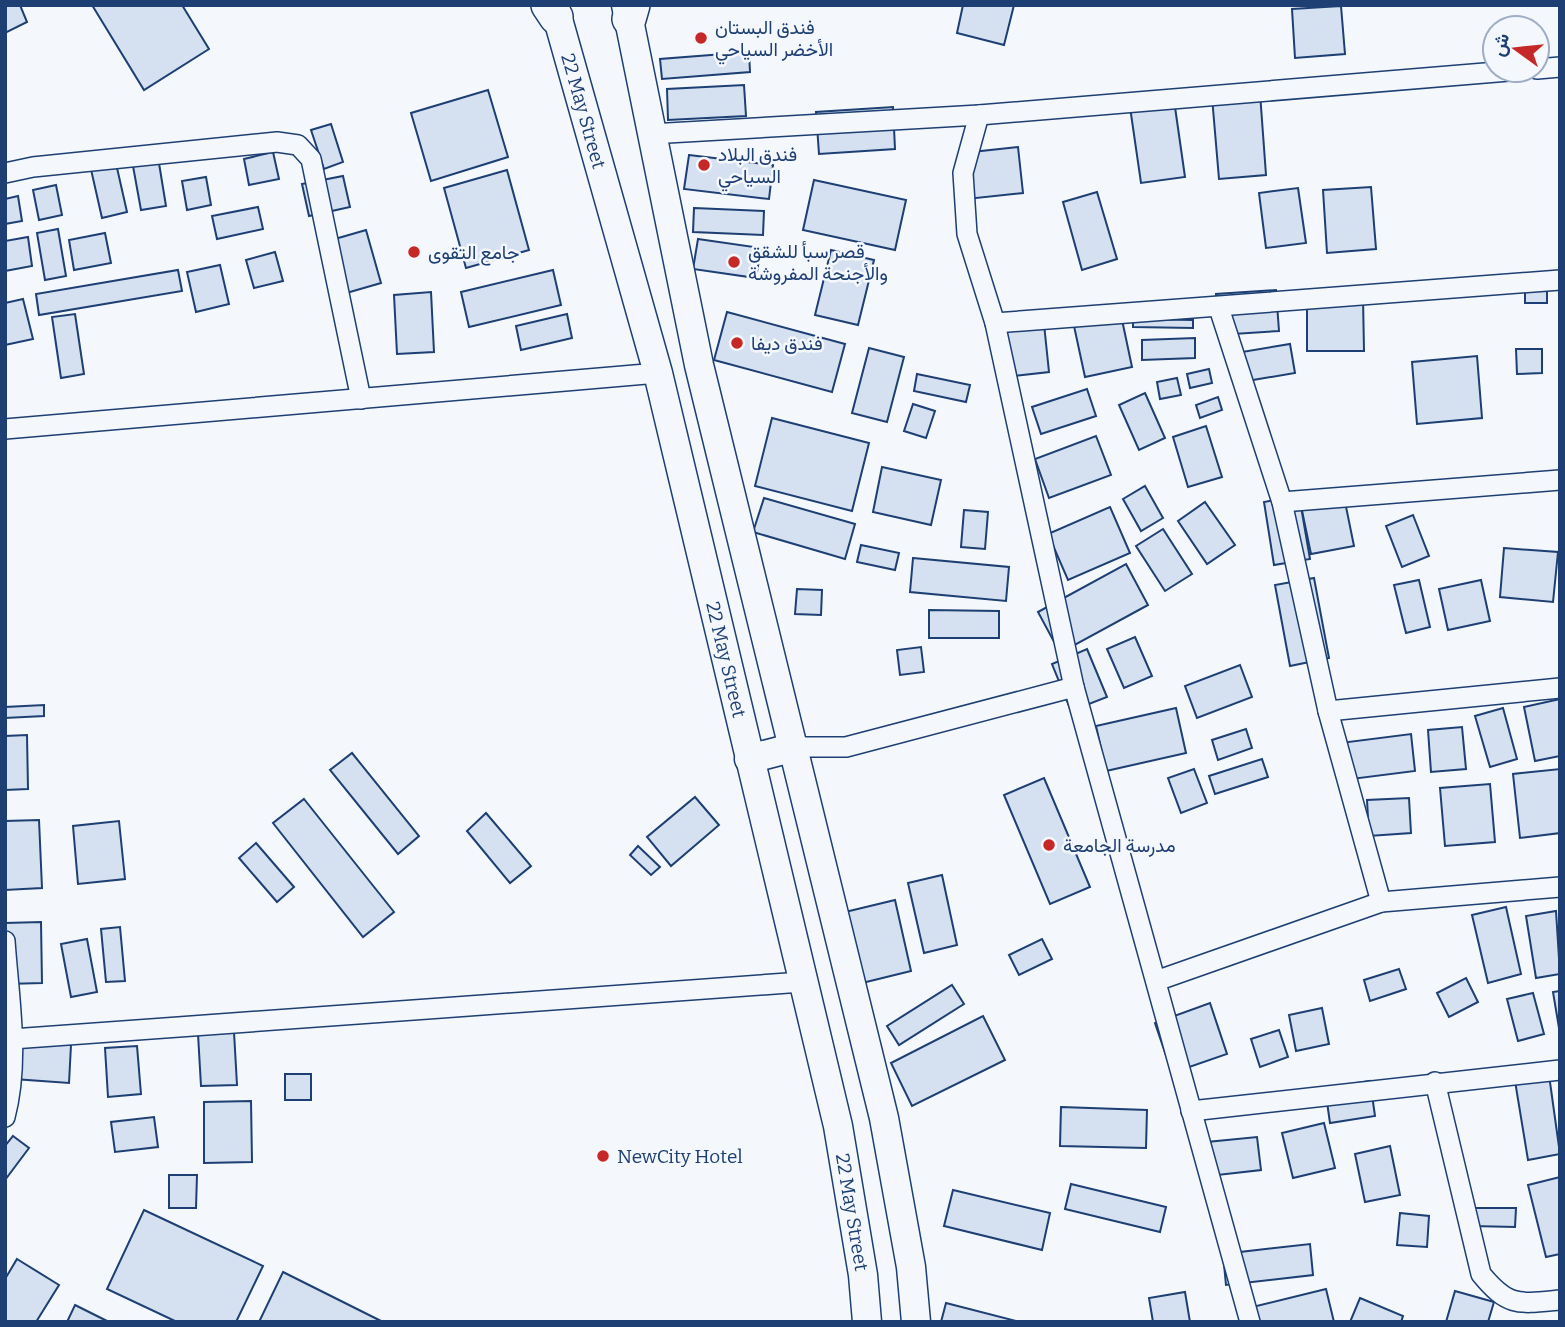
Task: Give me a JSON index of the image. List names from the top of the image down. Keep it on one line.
{"streets":{"main road":["22 May Street"]},"places":["فندق البستان الأخضر السياحي","فندق البلاد السياحي","جامع التقوى","قصر سبأ للشقق والأجنحة المفروشة","فندق ديفا","مدرسة الجامعة","NewCity Hotel"],"north":"left"}
